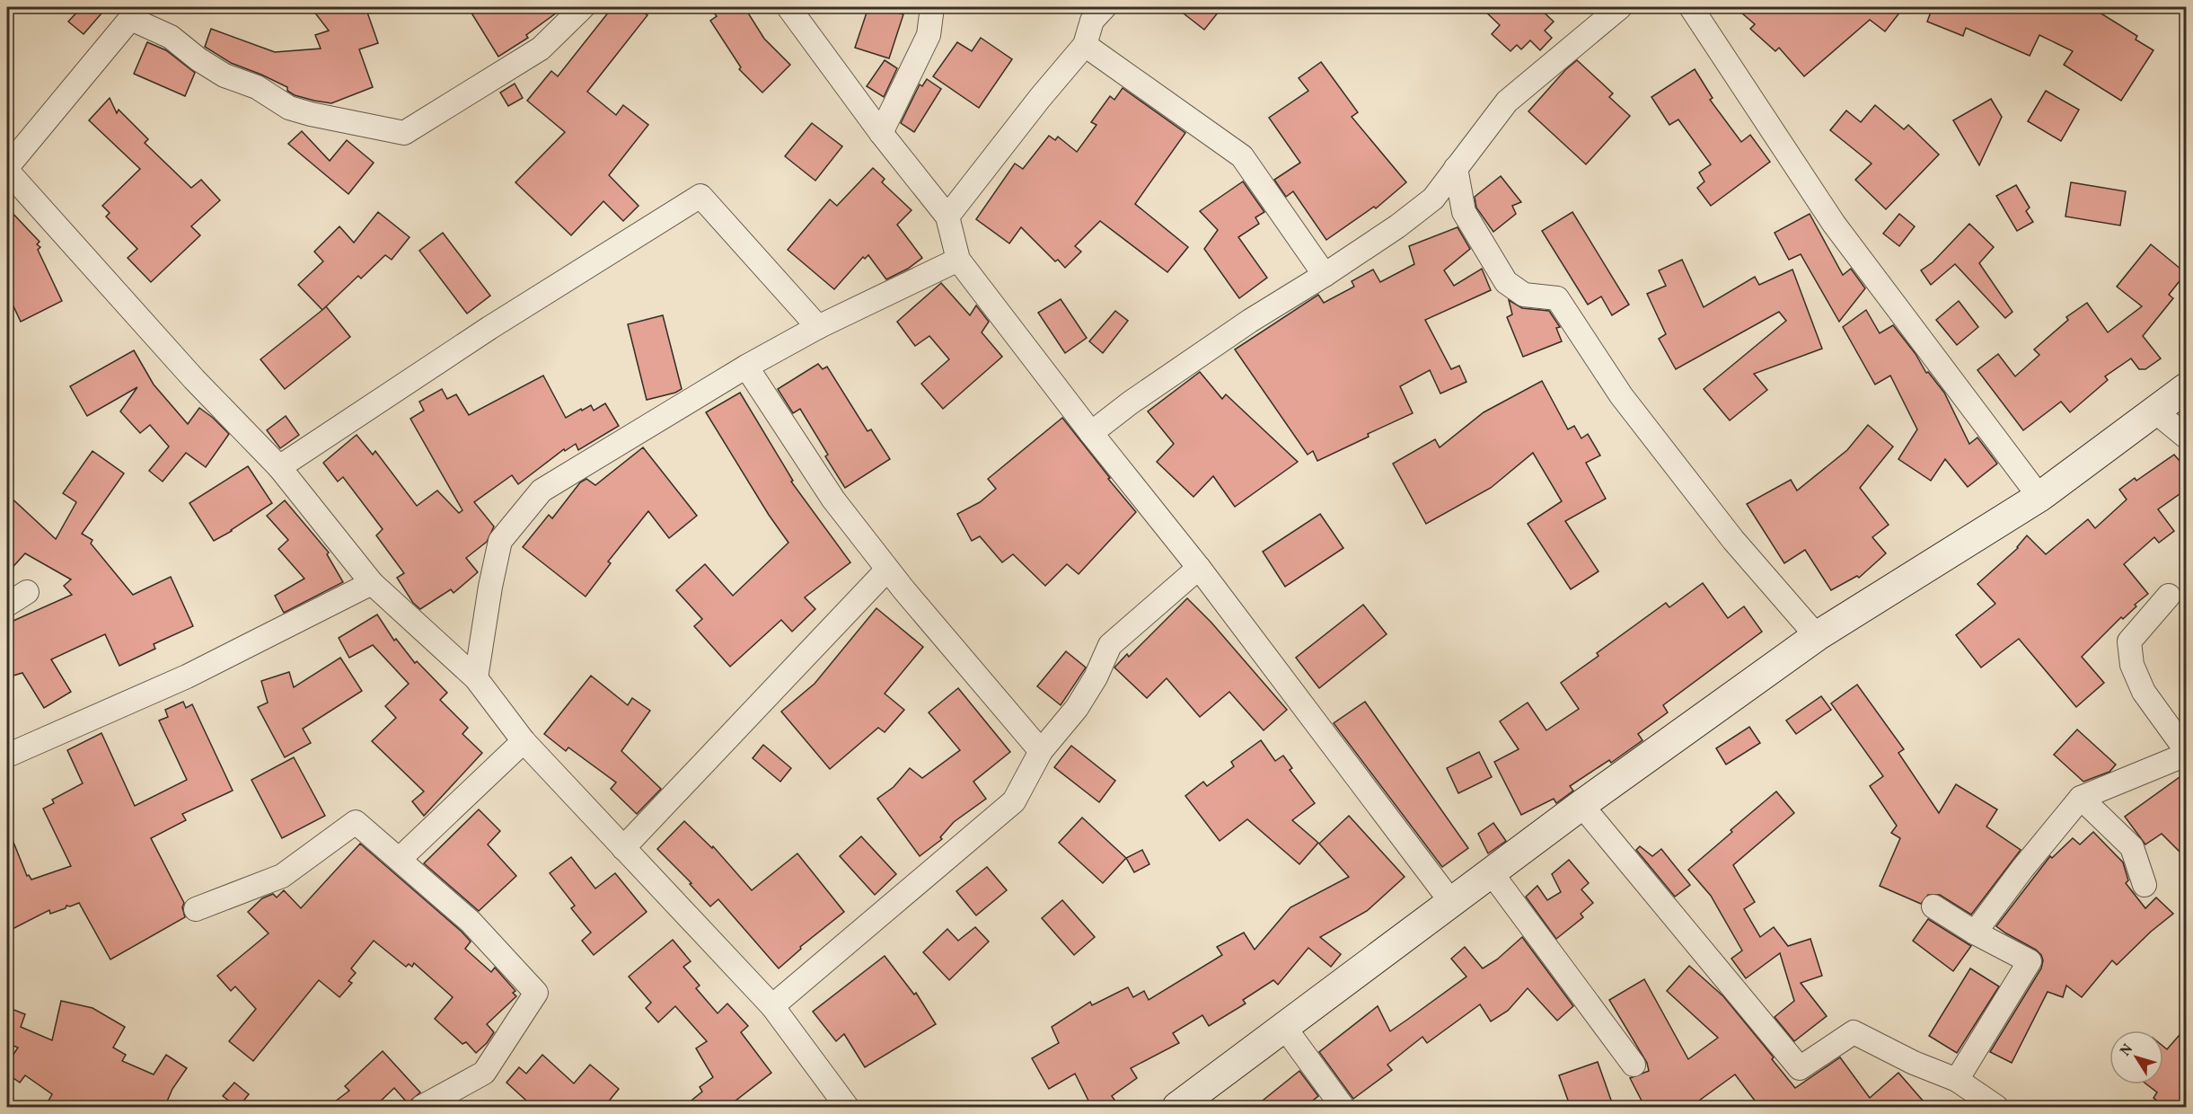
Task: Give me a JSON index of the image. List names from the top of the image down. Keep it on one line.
{"north":"top left"}
